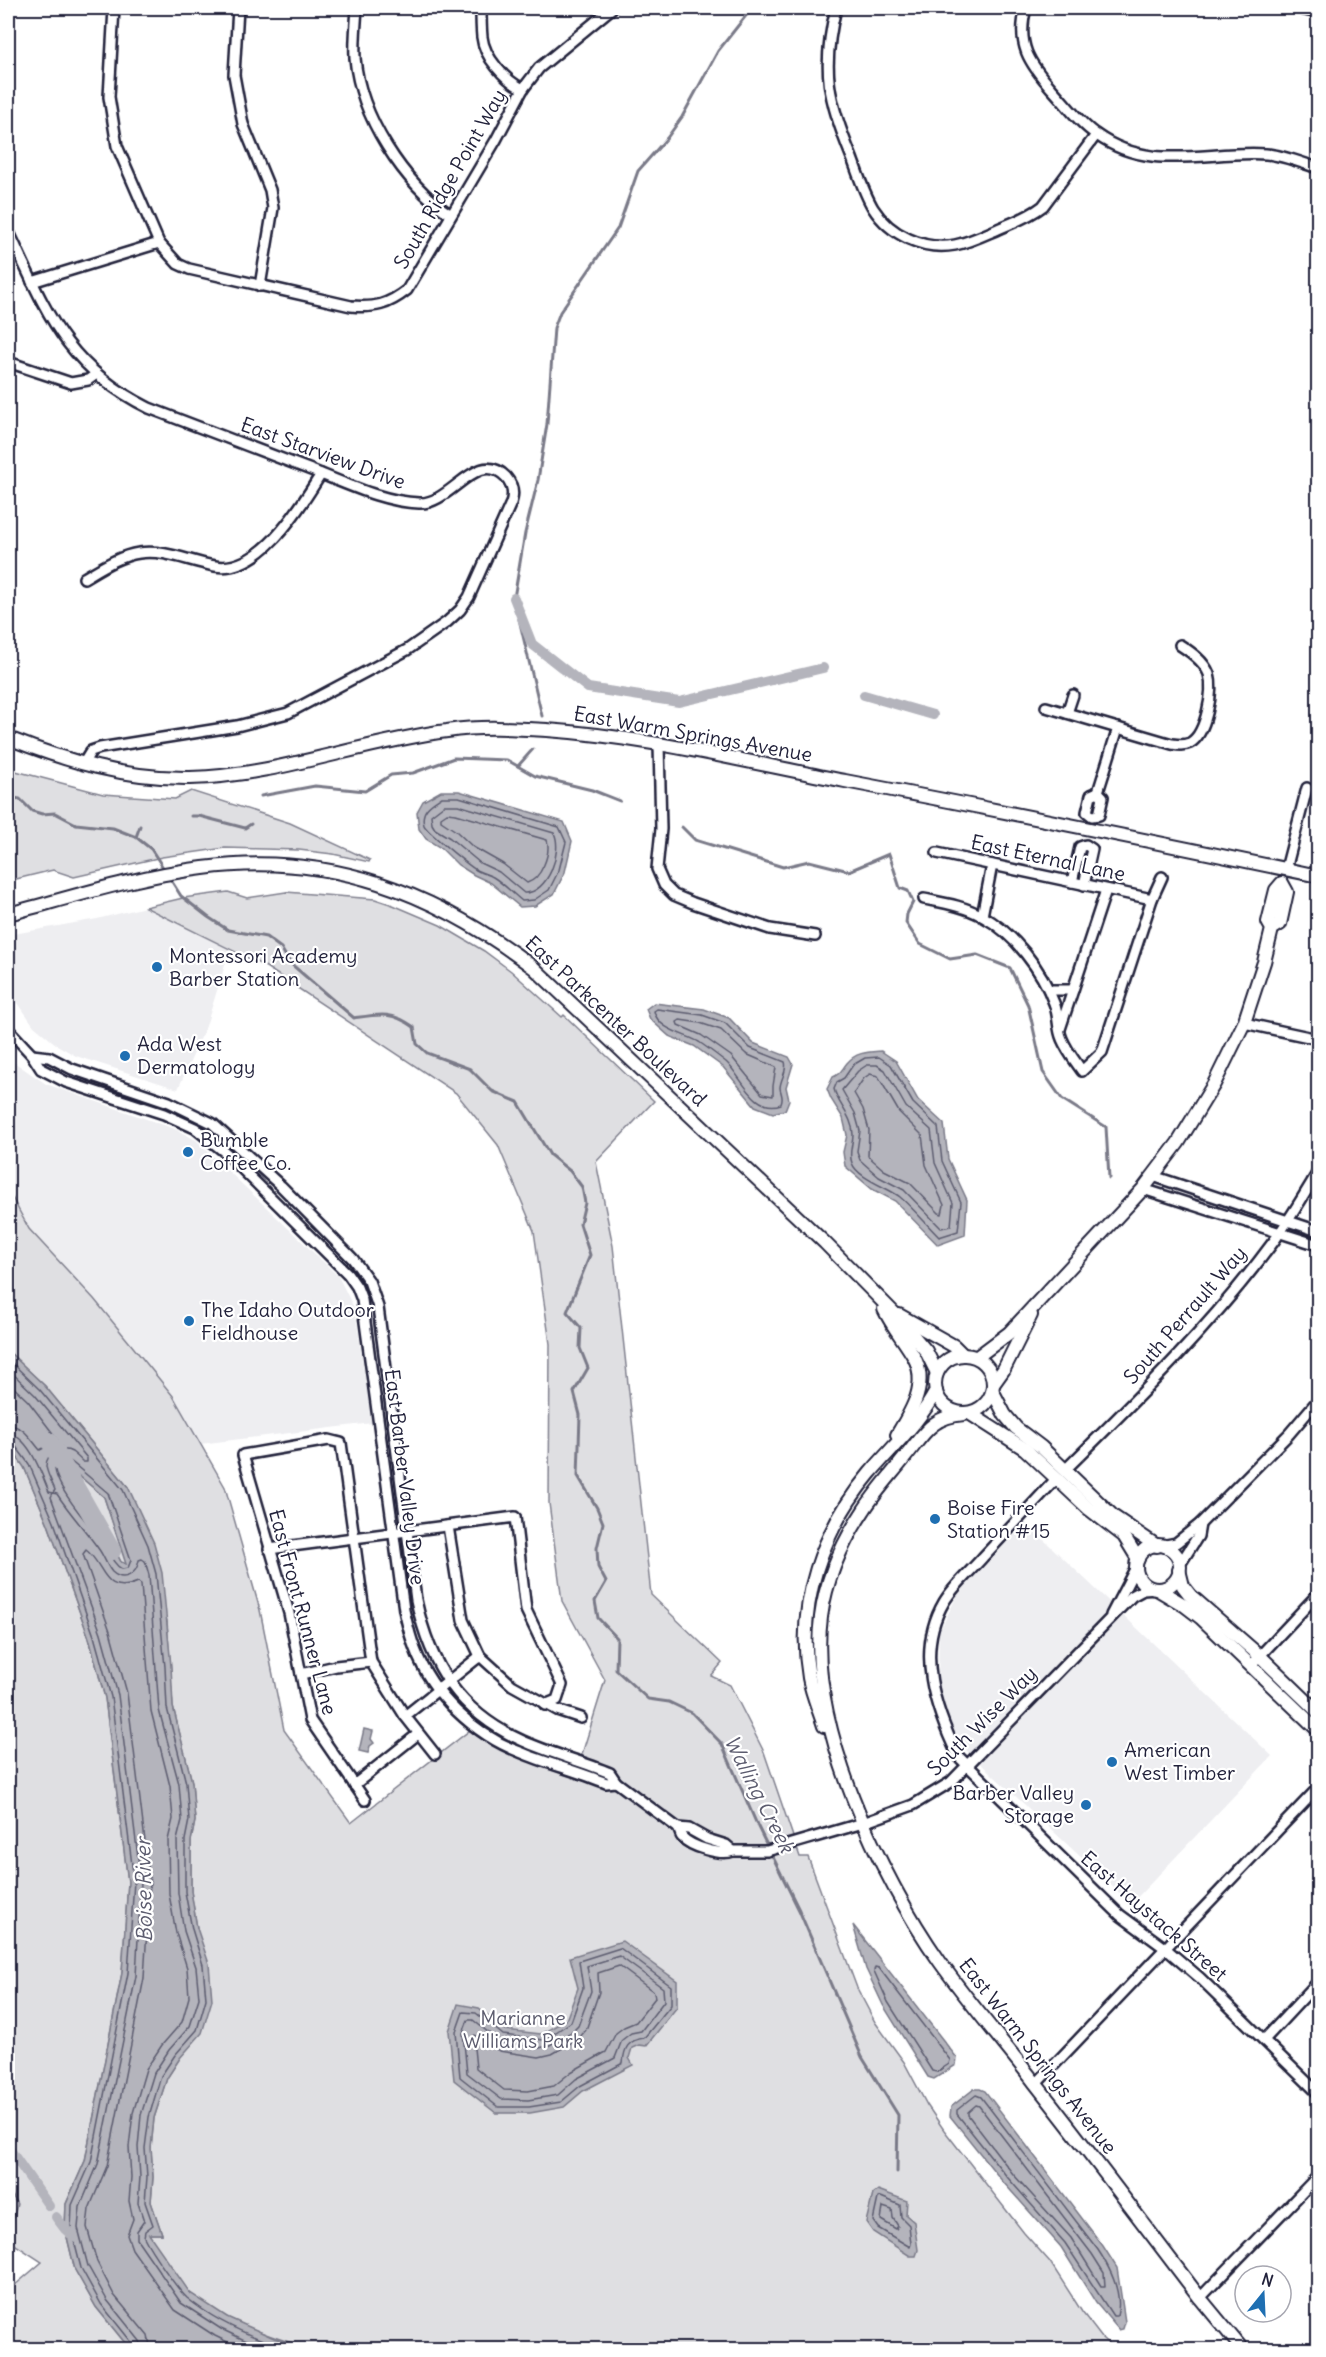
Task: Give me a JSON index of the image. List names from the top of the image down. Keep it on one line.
{"streets":{"street":["South Ridge Point Way","East Starview Drive","East Warm Springs Avenue","East Eternal Lane","East Parkcenter Boulevard","South Perrault Way","East Barber Valley Drive","East Front Runner Lane","South Wise Way","East Haystack Street"]},"crossings":[["East Starview Drive","East Warm Springs Avenue"],["East Warm Springs Avenue","East Parkcenter Boulevard"],["East Warm Springs Avenue","East Barber Valley Drive"],["East Warm Springs Avenue","South Wise Way"],["South Perrault Way","South Wise Way"],["South Perrault Way","East Haystack Street"],["East Barber Valley Drive","South Wise Way"],["South Wise Way","East Haystack Street"]],"water":["Walling Creek","Boise River"],"parks":["Marianne Williams Park"],"places":["Montessori Academy Barber Station","Ada West Dermatology","Bumble Coffee Co.","The Idaho Outdoor Fieldhouse","Boise Fire Station #15","American West Timber","Barber Valley Storage"],"north":"top"}
